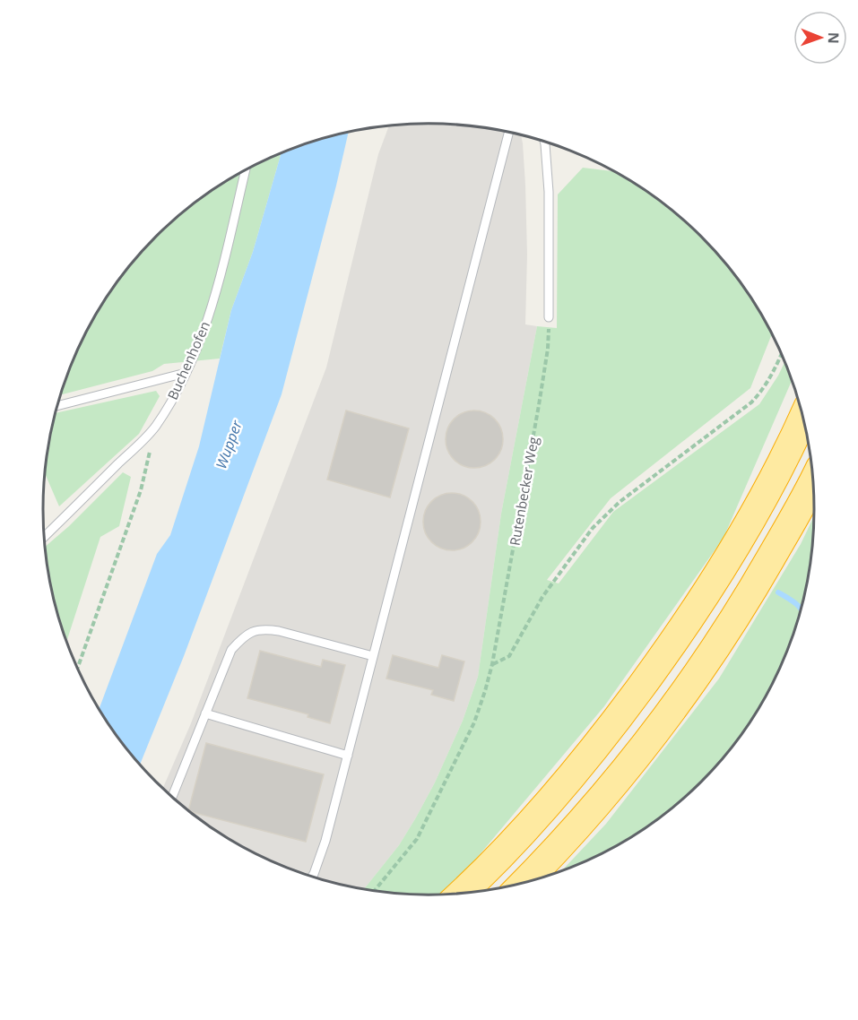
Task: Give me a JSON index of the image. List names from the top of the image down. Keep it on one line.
{"streets":{"lane":["Buchenhofen"],"path":["Rutenbecker Weg"]},"water":["Wupper"],"north":"right"}
